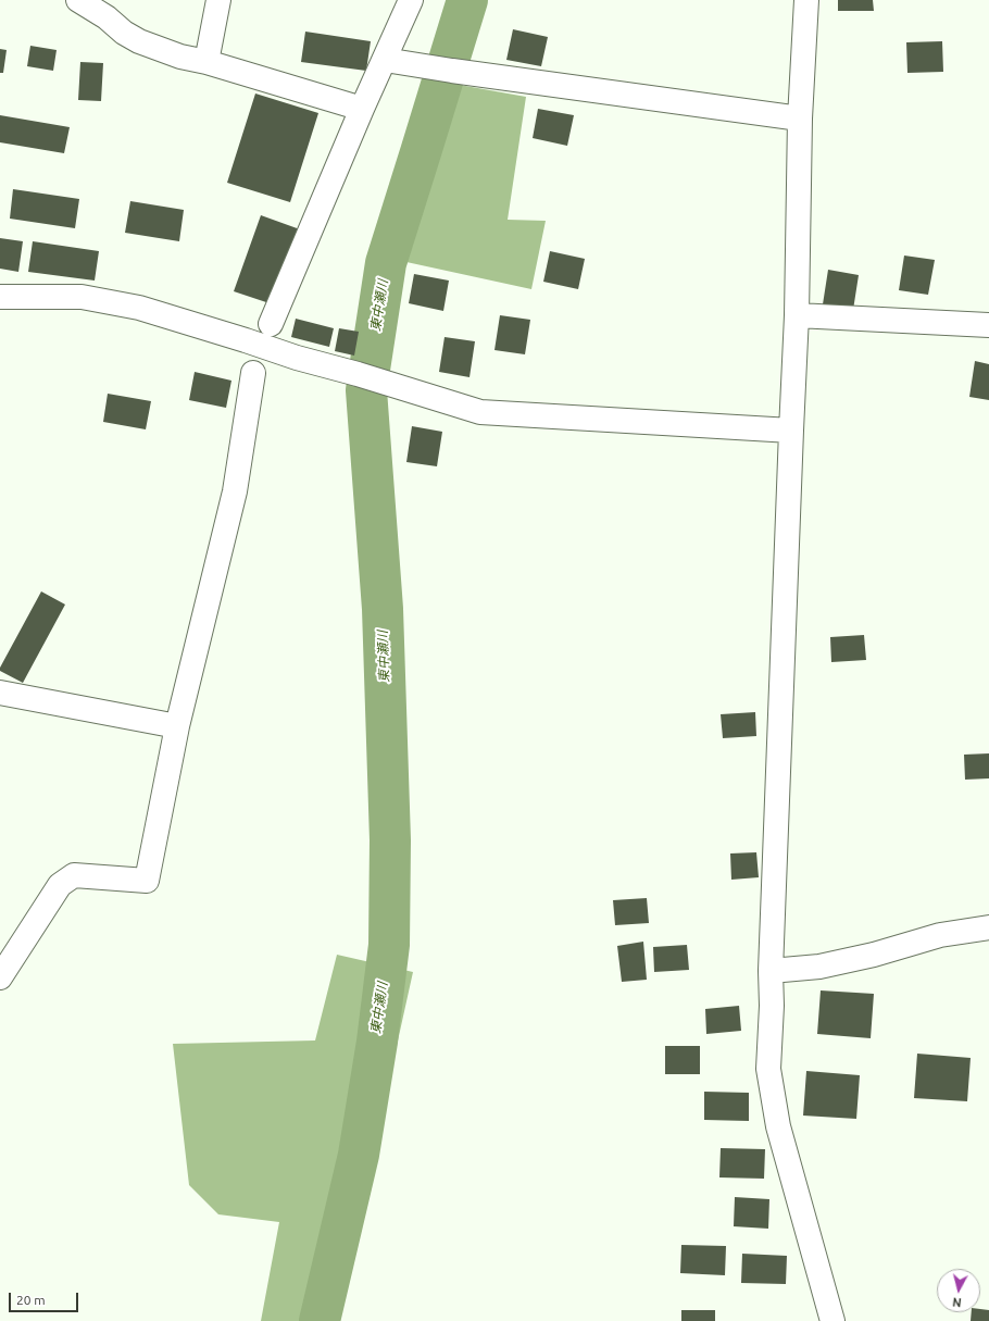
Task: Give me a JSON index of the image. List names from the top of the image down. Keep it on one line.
{"water":["東中瀬川"],"scale_bar":"20 m","north":"bottom"}
